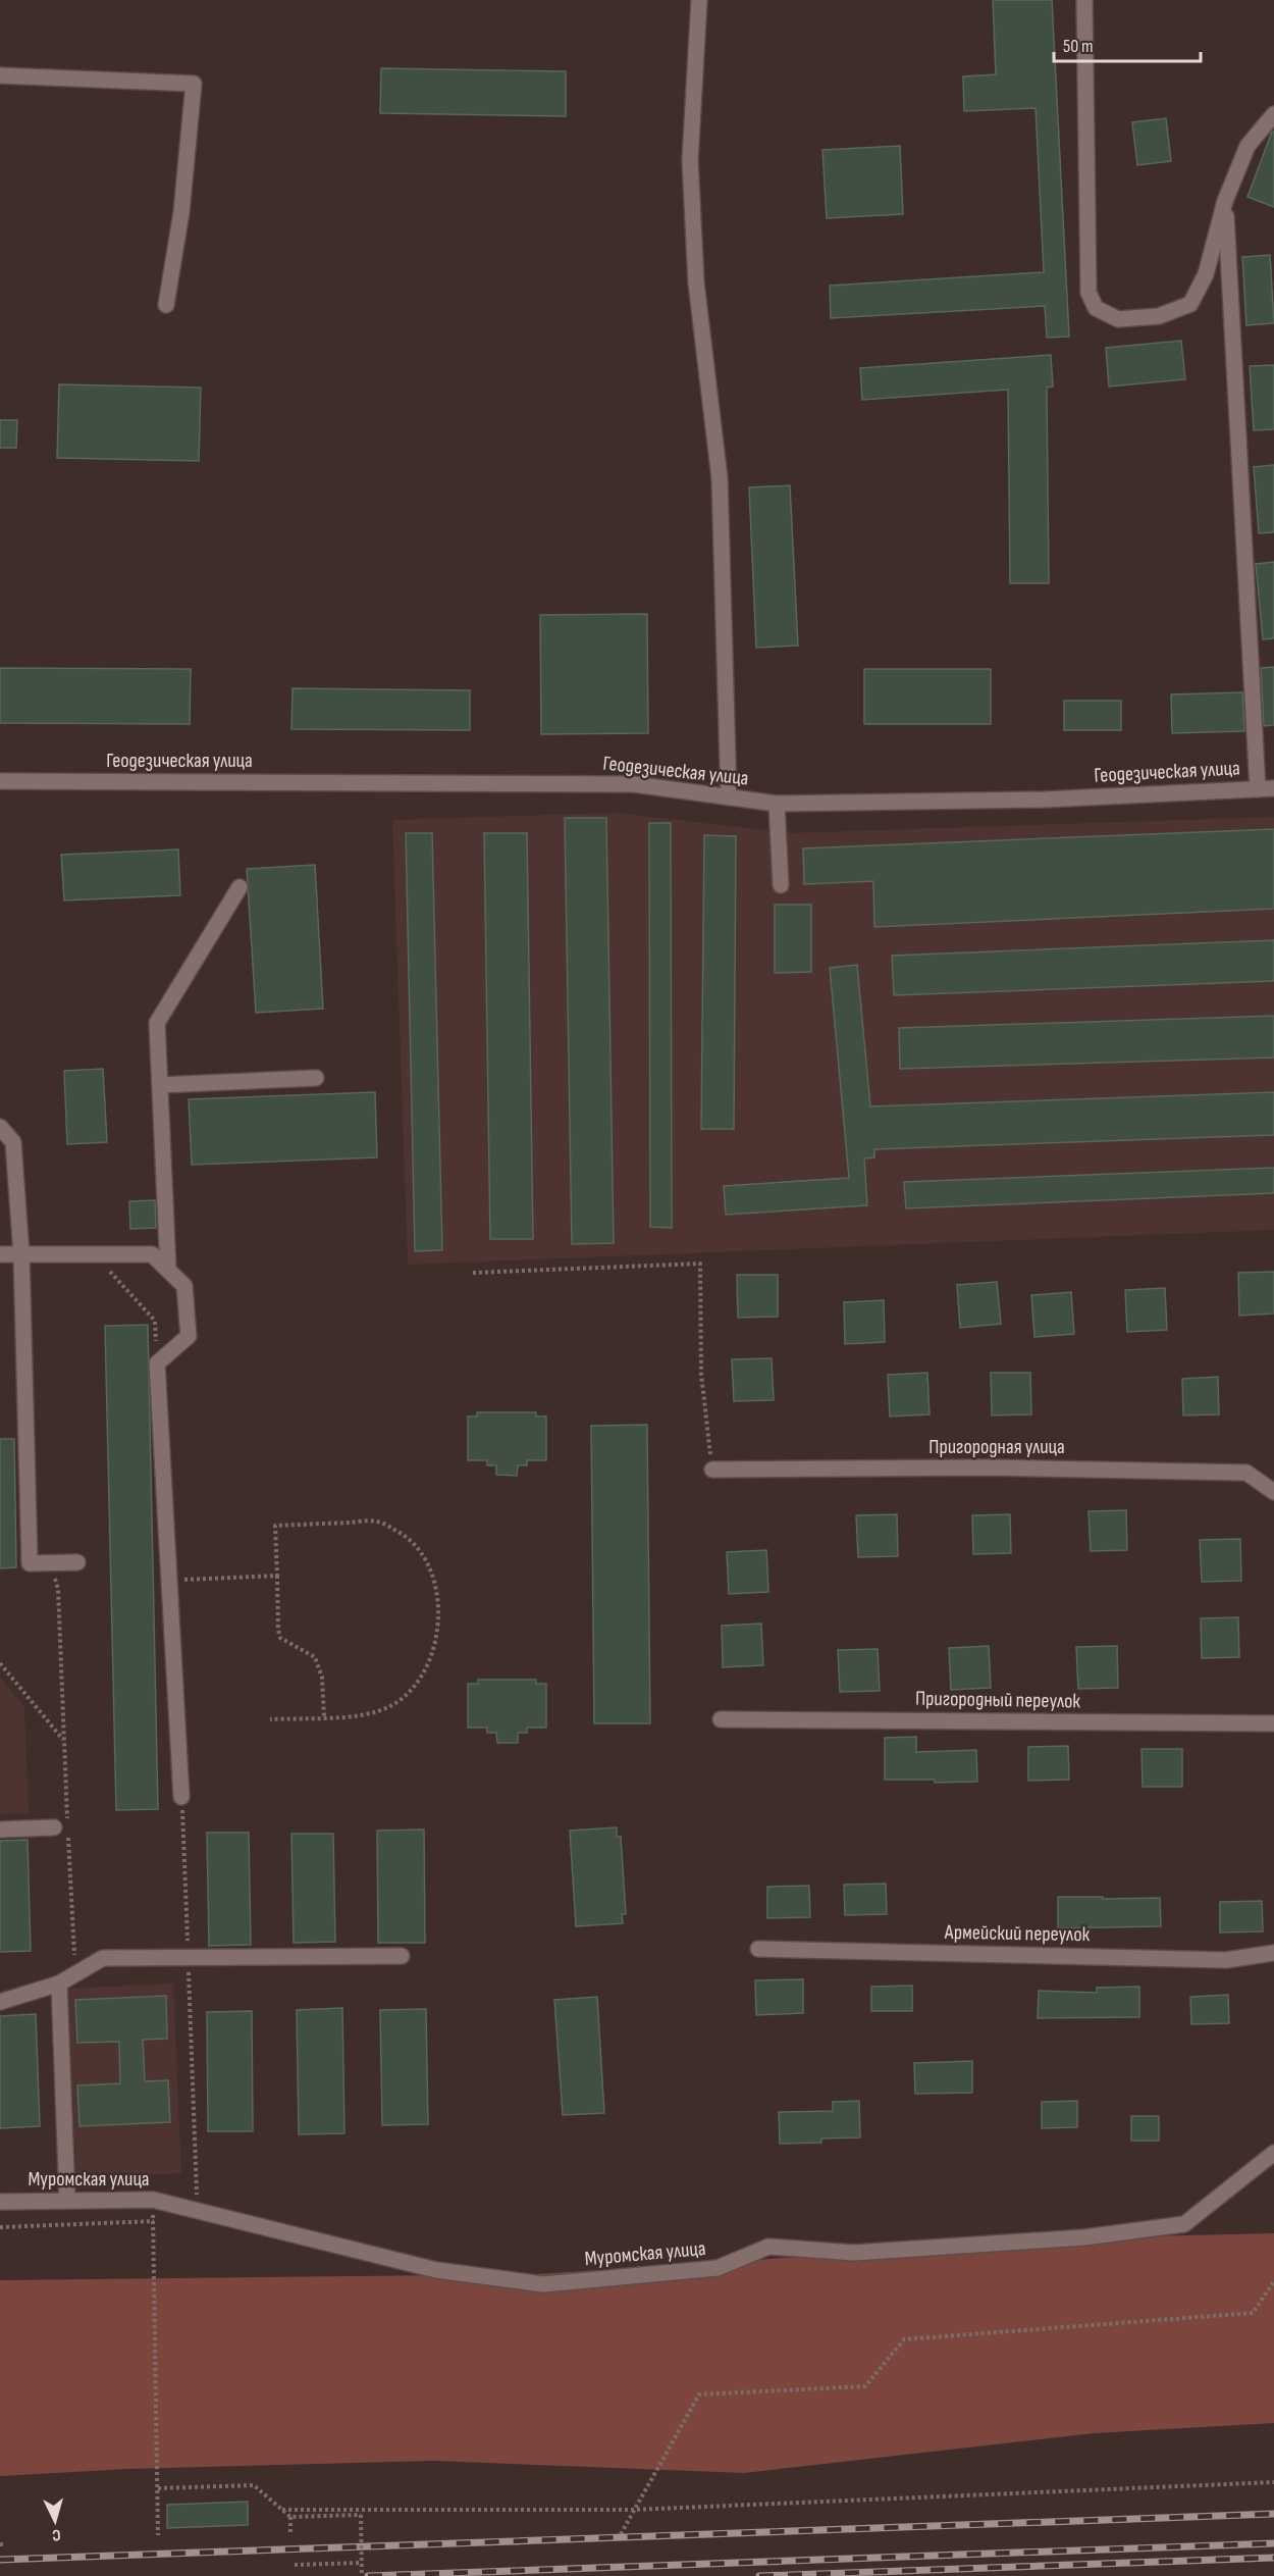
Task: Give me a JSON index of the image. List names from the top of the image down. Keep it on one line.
{"streets":{"street":["Геодезическая улица","Пригородная улица","Пригородный переулок","Армейский переулок","Муромская улица"]},"scale_bar":"50 m","north":"bottom"}
